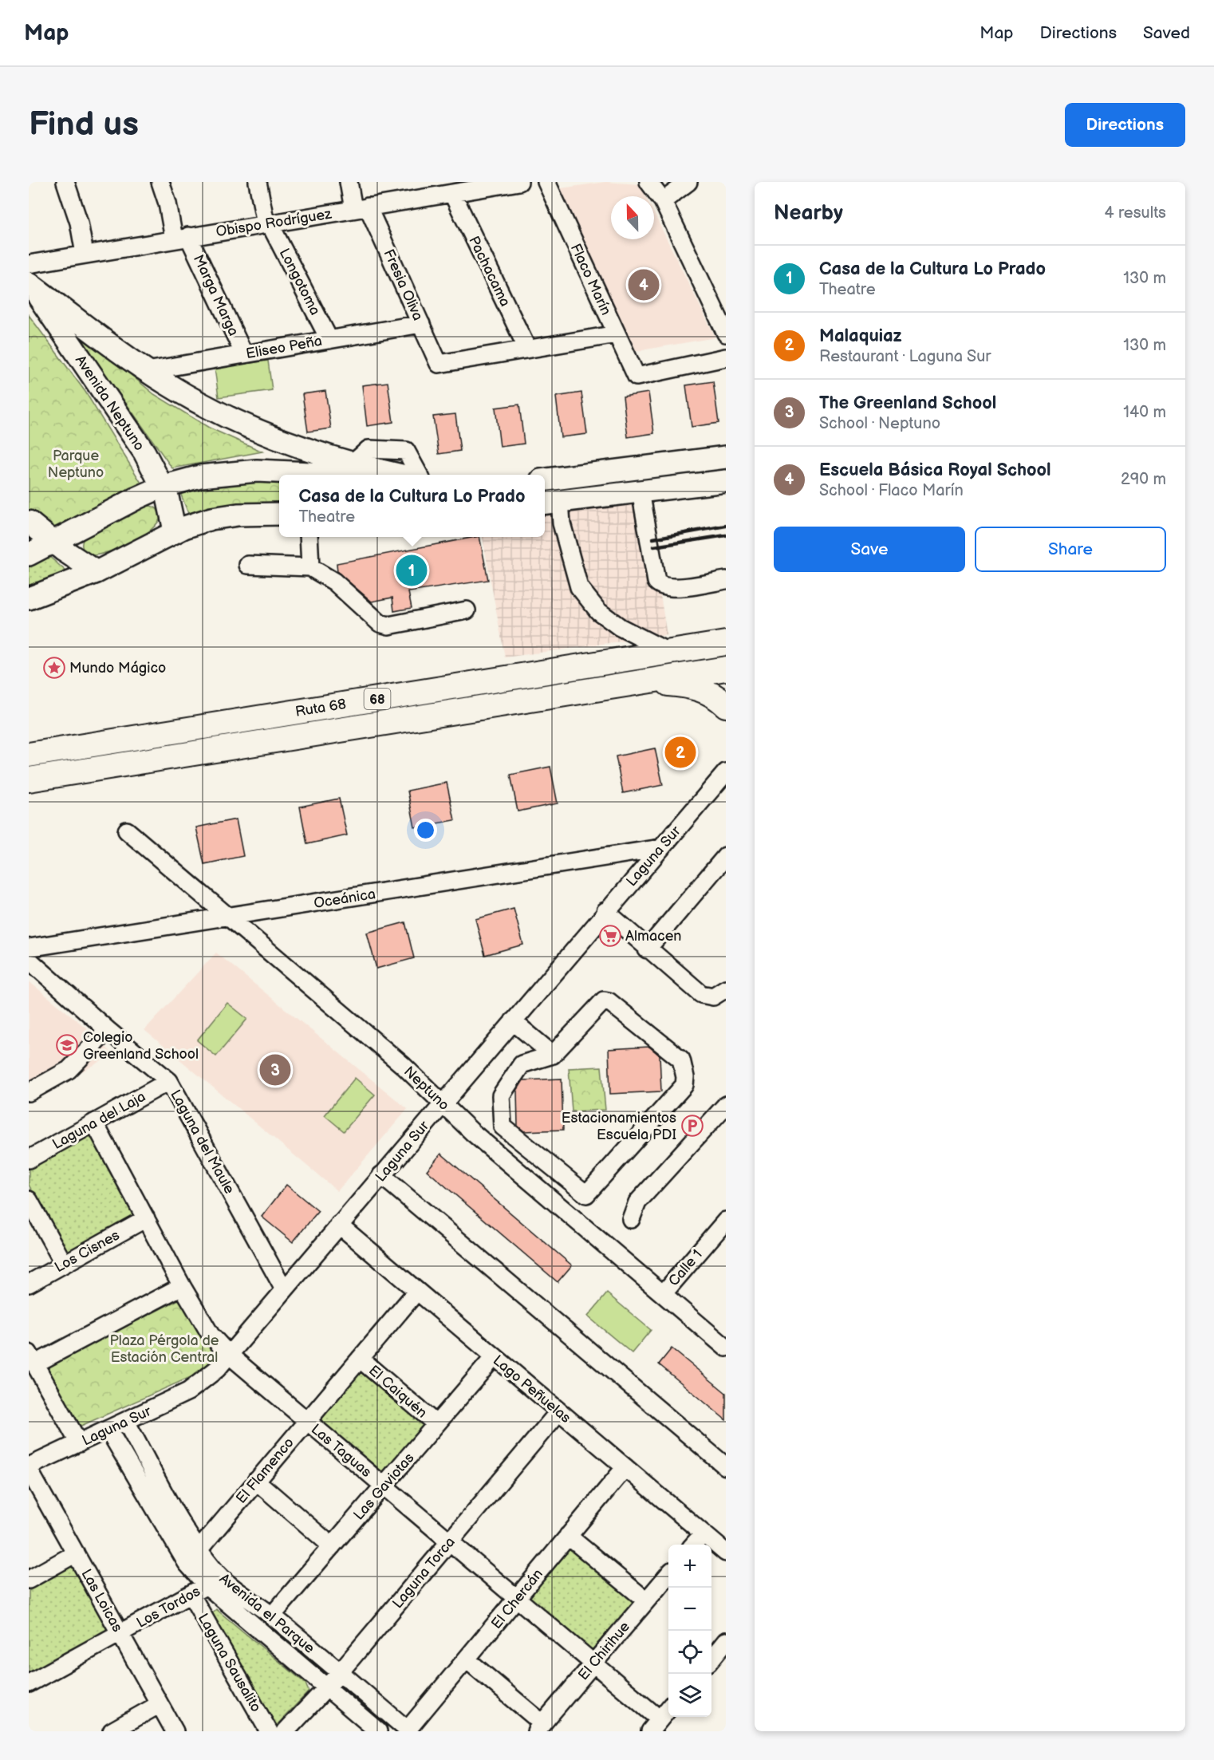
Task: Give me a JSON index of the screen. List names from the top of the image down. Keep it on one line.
{"streets":{"highway":["68","Ruta 68"],"main road":["Avenida Neptuno"],"street":["Obispo Rodríguez","Pachacama","Flaco Marín","Longotoma","Fresia Oliva","Marga Marga","Eliseo Peña","Laguna Sur","Oceánica","Neptuno","Laguna del Laja","Laguna del Maule","Los Cisnes","Calle 1","Lago Peñuelas","El Caiquén","Las Taguas","El Flamenco","Las Gaviotas","Laguna Torca","El Chercán","Las Loicas","Los Tordos","Avenida el Parque","El Chirihue","Laguna Sausalito"]},"crossings":[["Obispo Rodríguez","Pachacama"],["Obispo Rodríguez","Longotoma"],["Obispo Rodríguez","Fresia Oliva"],["Obispo Rodríguez","Marga Marga"],["Pachacama","Fresia Oliva"],["Longotoma","Eliseo Peña"],["Fresia Oliva","Eliseo Peña"],["Marga Marga","Eliseo Peña"],["Laguna Sur","Oceánica"],["Laguna Sur","Neptuno"],["Laguna Sur","Laguna del Maule"],["Laguna Sur","Lago Peñuelas"],["Laguna Sur","Las Taguas"],["Laguna Sur","Las Loicas"],["Laguna Sur","Avenida el Parque"],["Oceánica","Neptuno"],["Neptuno","Calle 1"],["Laguna del Laja","Laguna del Maule"],["Laguna del Laja","Las Taguas"],["Los Cisnes","Las Taguas"],["Lago Peñuelas","El Flamenco"],["Lago Peñuelas","Las Gaviotas"],["Lago Peñuelas","Laguna Torca"],["Lago Peñuelas","El Chercán"],["El Caiquén","El Flamenco"],["El Caiquén","Las Gaviotas"],["Las Taguas","El Flamenco"],["Las Taguas","Las Gaviotas"],["Las Taguas","Laguna Torca"],["Las Taguas","El Chercán"],["Las Taguas","El Chirihue"],["El Flamenco","Avenida el Parque"],["Las Gaviotas","Avenida el Parque"],["Laguna Torca","Avenida el Parque"],["El Chercán","Avenida el Parque"],["Las Loicas","Los Tordos"],["Los Tordos","Avenida el Parque"],["Los Tordos","Laguna Sausalito"]],"parks":["Parque Neptuno","Plaza Pérgola de Estación Central"],"places":{"place":["Mundo Mágico"],"supermarket":["Almacen"],"school or university":["Colegio Greenland School"],"parking":["Estacionamientos Escuela PDI"]},"north":"top","page":{"header":"Map","nav":["Map","Directions","Saved"],"buttons":["Directions",["Save","Share"]],"title":"Find us","heading":["Nearby","4 results"],"list":[{"mark":"1","name":"Casa de la Cultura Lo Prado","note":"Theatre","value":"130 m"},{"mark":"2","name":"Malaquiaz","note":"Restaurant · Laguna Sur","value":"130 m"},{"mark":"3","name":"The Greenland School","note":"School · Neptuno","value":"140 m"},{"mark":"4","name":"Escuela Básica Royal School","note":"School · Flaco Marín","value":"290 m"}],"pins":["4","1","2","3"],"popup":["Casa de la Cultura Lo Prado","Theatre"],"map_buttons":["+","−"]}}
